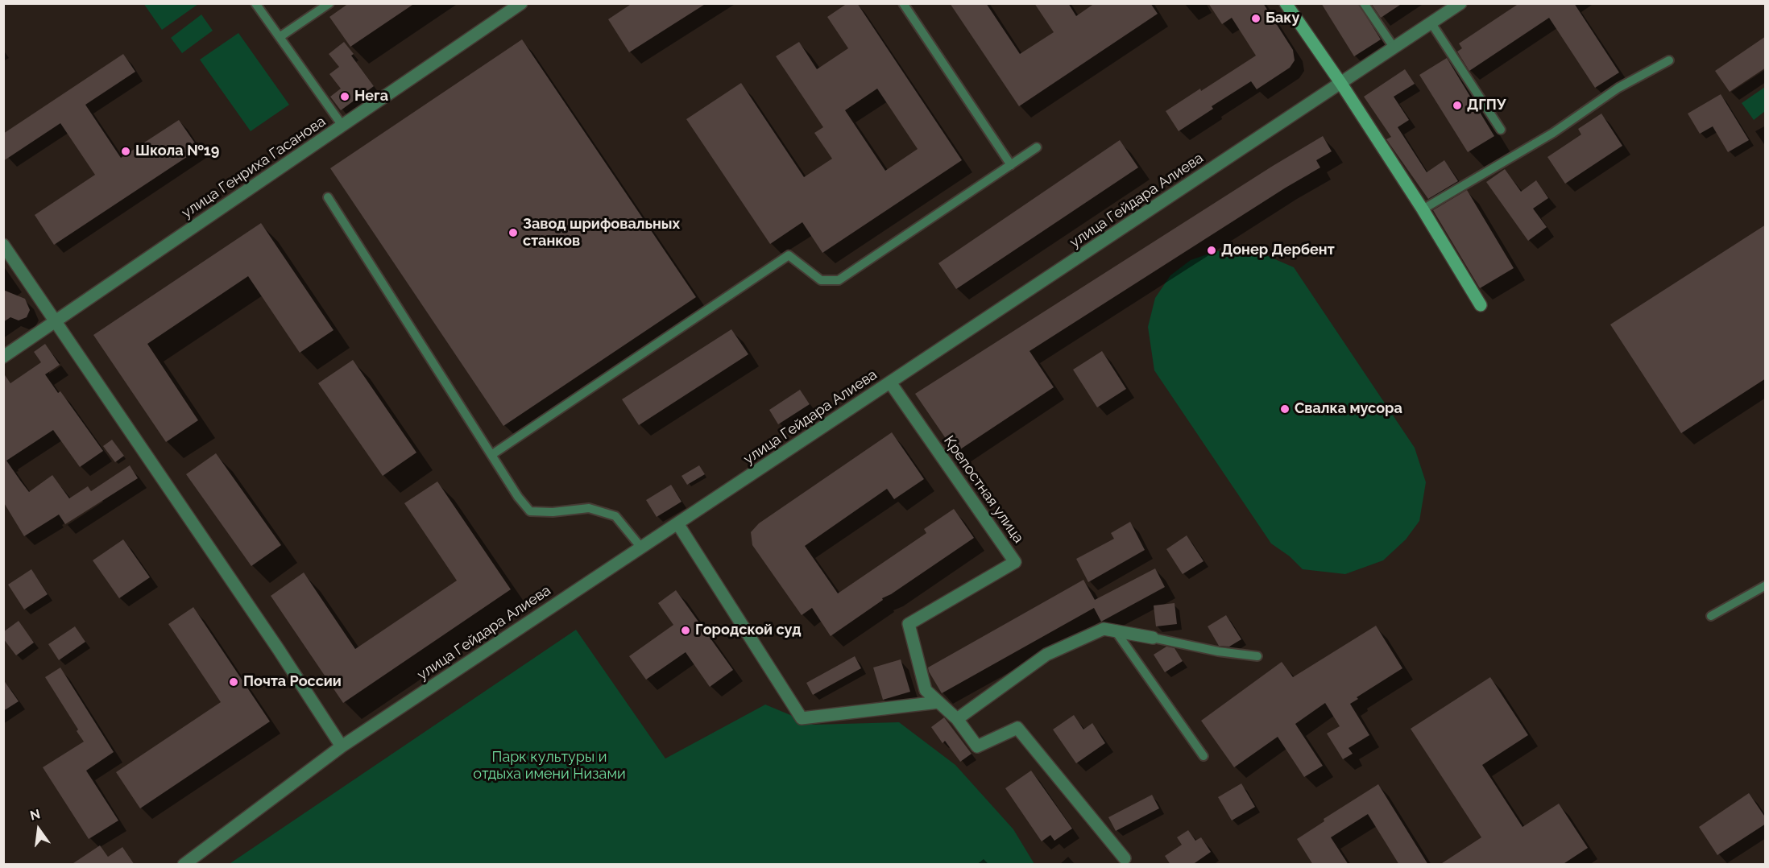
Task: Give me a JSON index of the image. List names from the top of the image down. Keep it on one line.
{"streets":{"street":["улица Генриха Гасанова","улица Гейдара Алиева","Крепостная улица"]},"crossings":[["улица Гейдара Алиева","Крепостная улица"]],"parks":["Парк культуры и отдыха имени Низами"],"places":["Баку","Нега","ДГПУ","Школа №19","Завод шрифовальных станков","Донер Дербент","Свалка мусора","Городской суд","Почта России"],"north":"top"}
